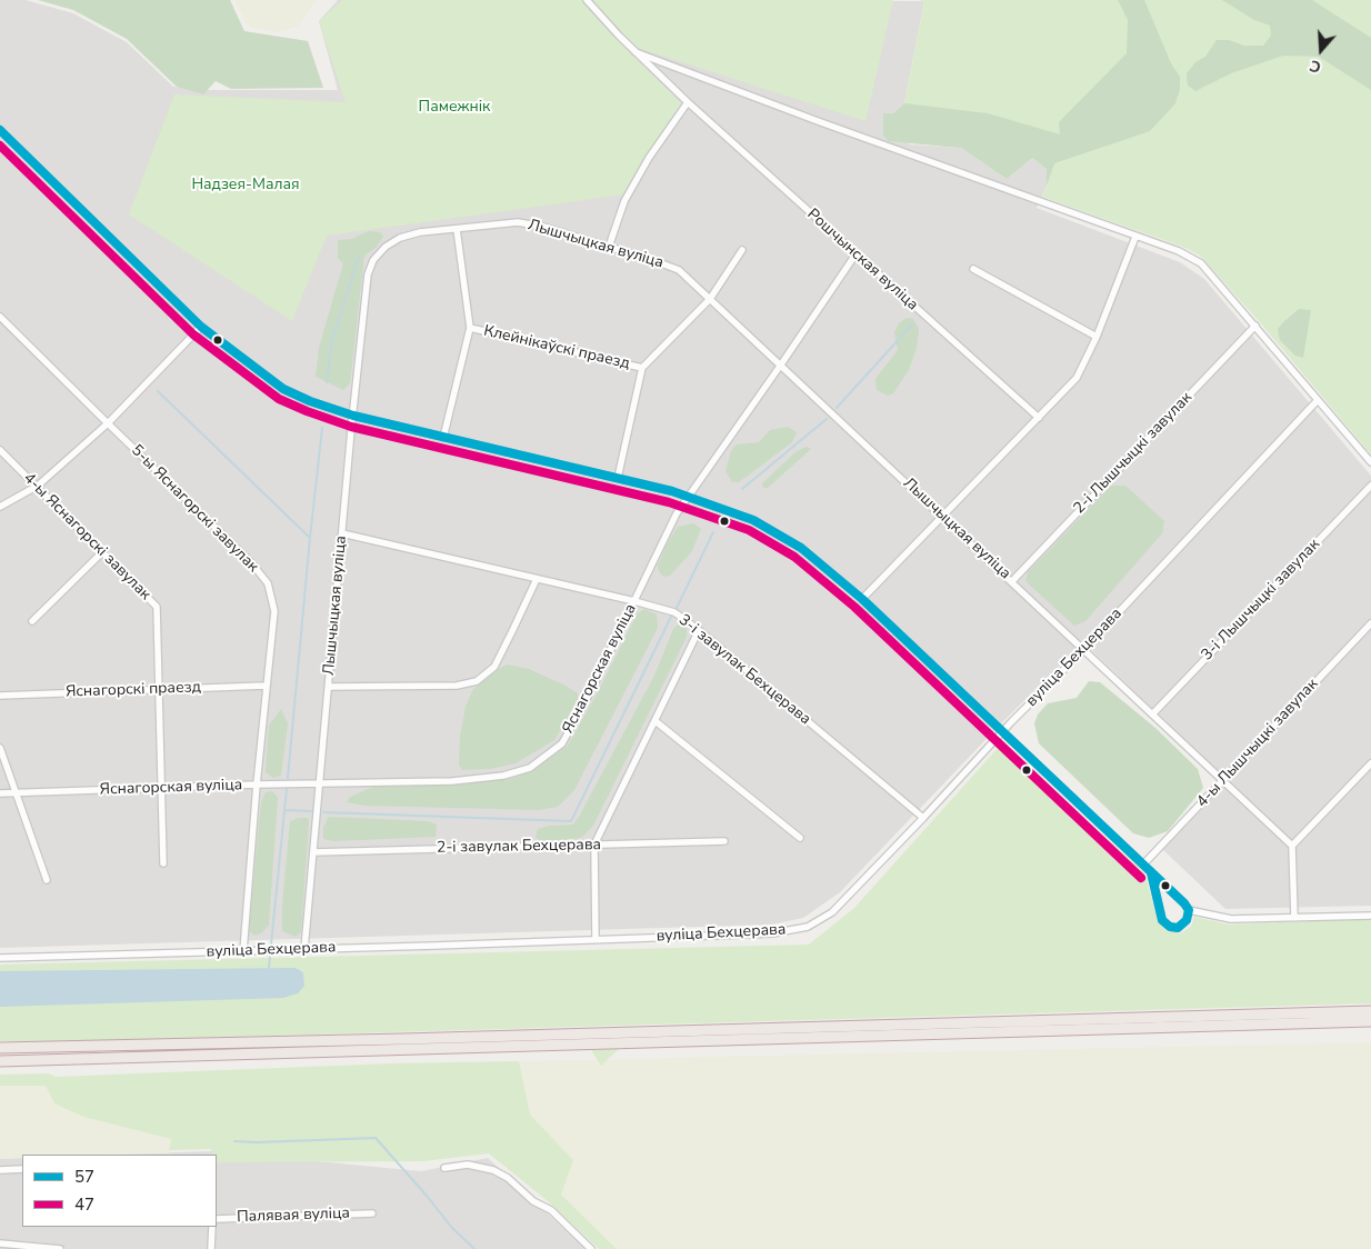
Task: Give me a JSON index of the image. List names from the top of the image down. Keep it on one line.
{"streets":{"street":["Лышчыцкая вуліца","Рошчынская вуліца","Клейнікаўскі праезд","2-і Лышчыцкі завулак","5-ы Яснагорскі завулак","4-ы Яснагорскі завулак","3-і Лышчыцкі завулак","вуліца Бехцерава","Яснагорская вуліца","3-і завулак Бехцерава","Яснагорскі праезд","4-ы Лышчыцкі завулак","2-і завулак Бехцерава","Палявая вуліца"]},"crossings":[["Лышчыцкая вуліца","2-і Лышчыцкі завулак"],["Лышчыцкая вуліца","3-і Лышчыцкі завулак"],["Лышчыцкая вуліца","вуліца Бехцерава"],["Лышчыцкая вуліца","Яснагорская вуліца"],["Лышчыцкая вуліца","3-і завулак Бехцерава"],["Лышчыцкая вуліца","4-ы Лышчыцкі завулак"],["Лышчыцкая вуліца","2-і завулак Бехцерава"],["Рошчынская вуліца","Яснагорская вуліца"],["5-ы Яснагорскі завулак","вуліца Бехцерава"],["5-ы Яснагорскі завулак","Яснагорская вуліца"],["5-ы Яснагорскі завулак","Яснагорскі праезд"],["4-ы Яснагорскі завулак","Яснагорская вуліца"],["4-ы Яснагорскі завулак","Яснагорскі праезд"],["вуліца Бехцерава","3-і завулак Бехцерава"],["Яснагорская вуліца","3-і завулак Бехцерава"]],"parks":["Памежнік","Надзея-Малая"],"lines":["transit line 57","transit line 47"],"legend":["57","47"],"north":"bottom"}
